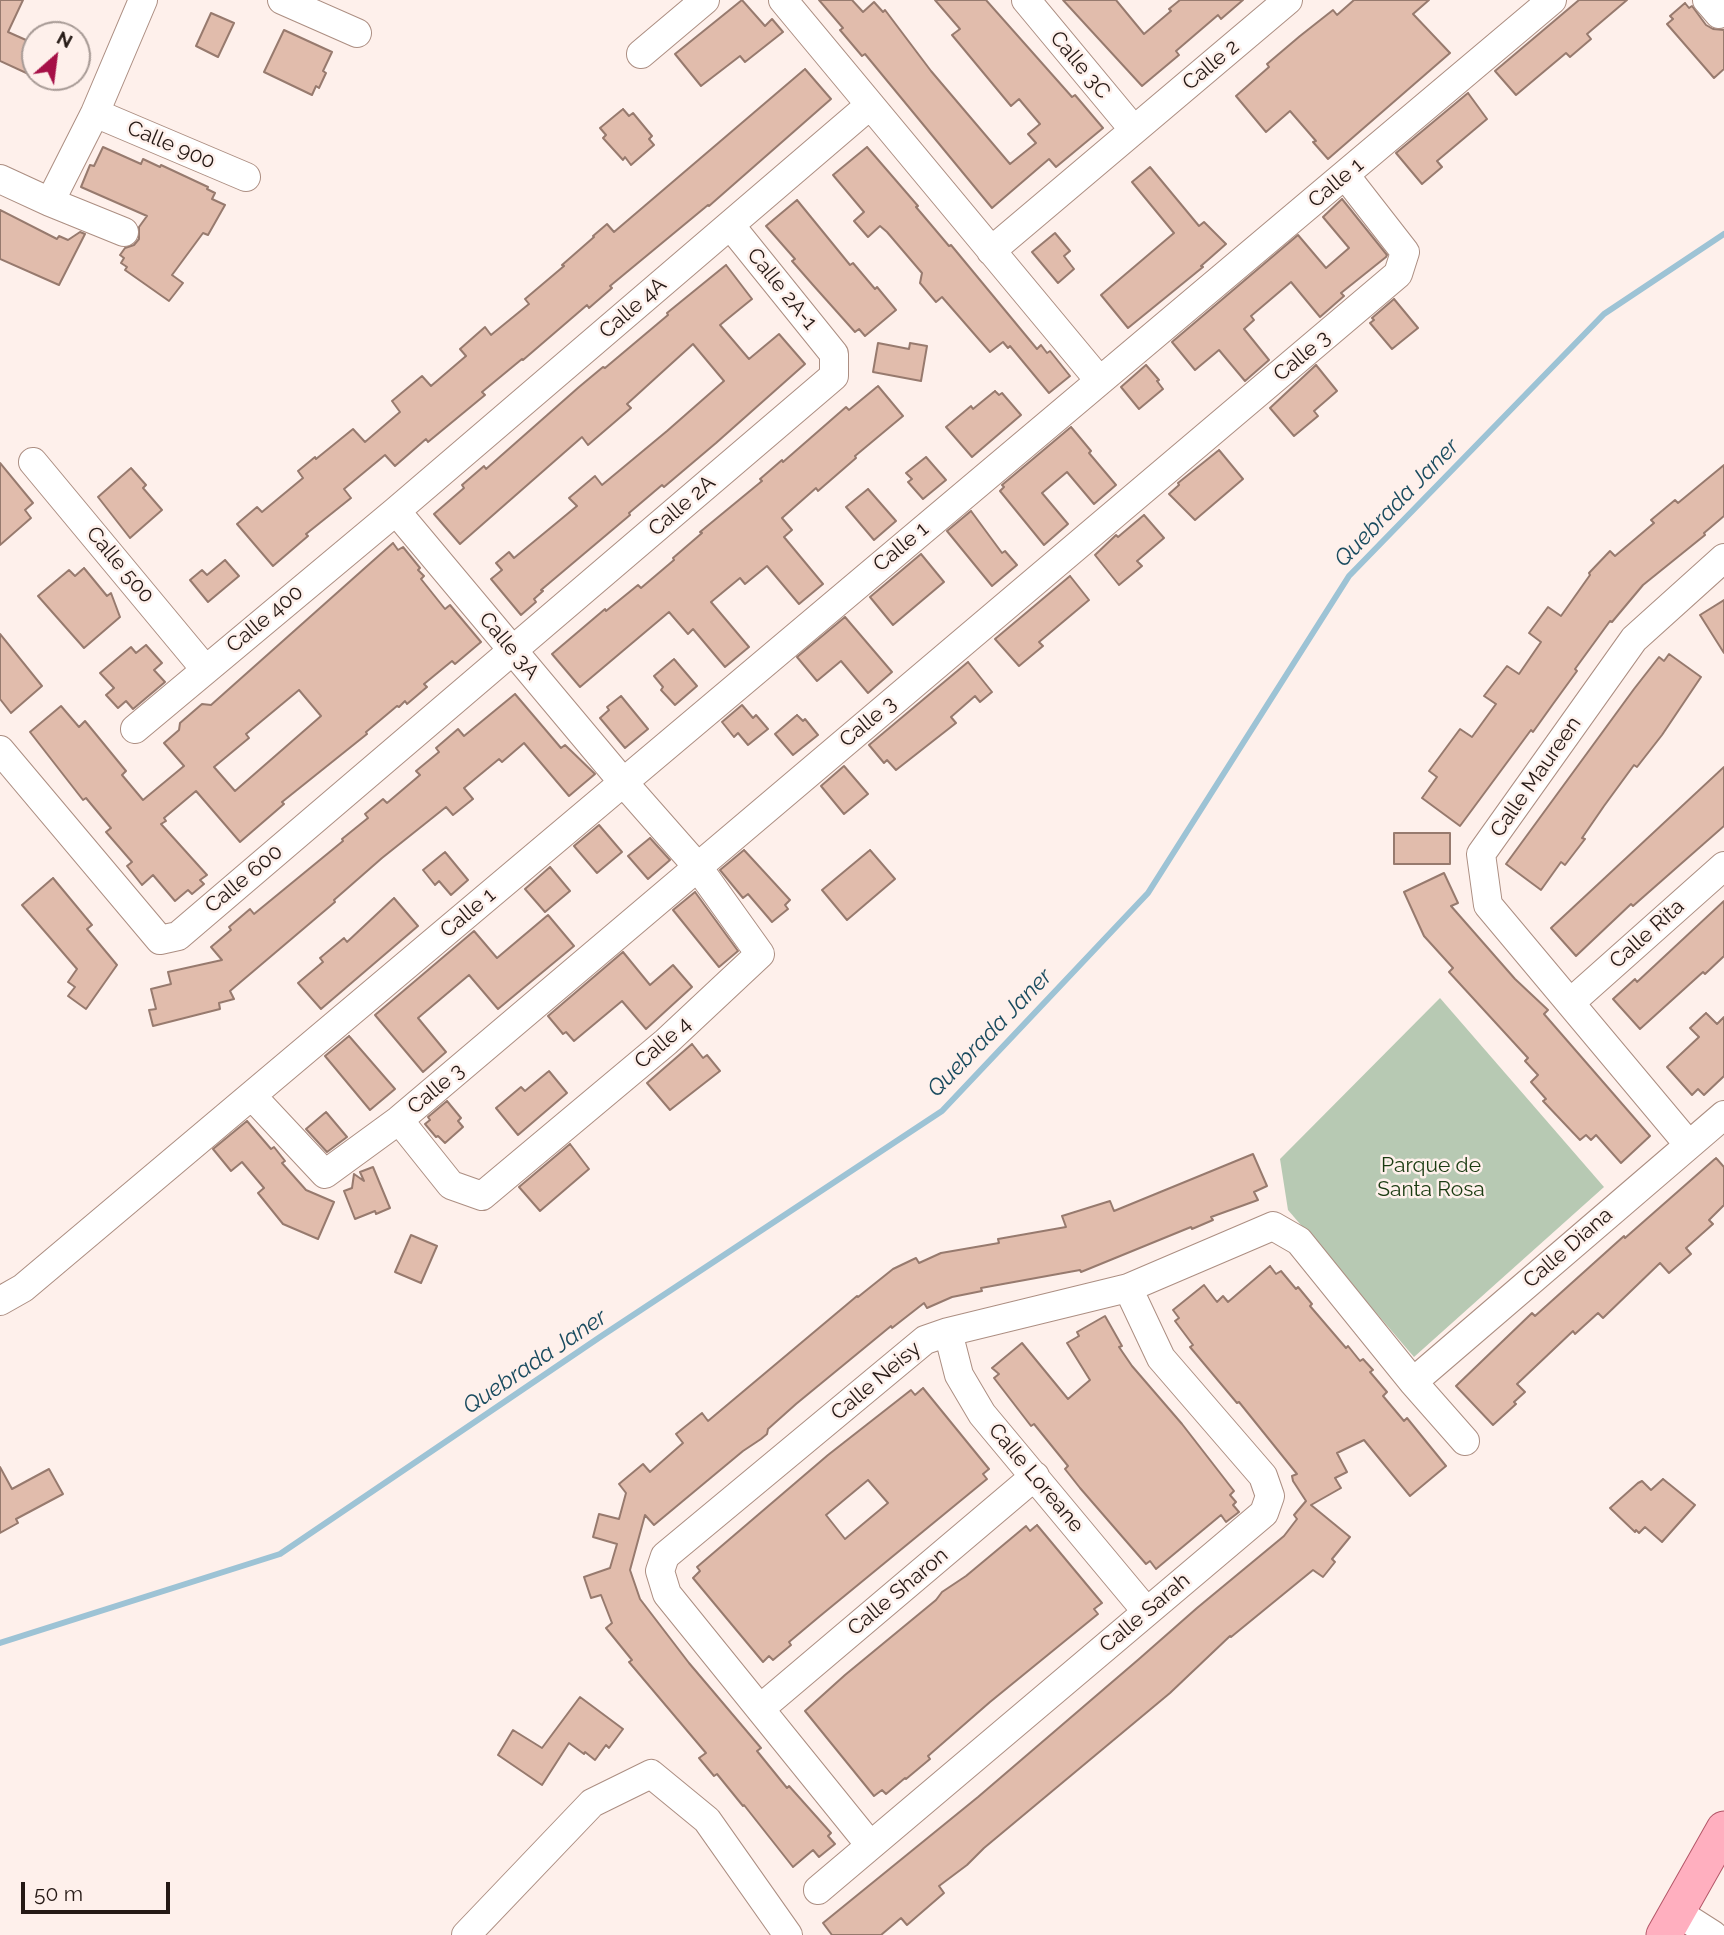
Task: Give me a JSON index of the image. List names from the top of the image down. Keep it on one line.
{"streets":{"street":["Calle 3C","Calle 2","Calle 900","Calle 1","Calle 2A-1","Calle 4A","Calle 3","Calle 2A","Calle 500","Calle 400","Calle 3A","Calle Maureen","Calle 600","Calle Rita","Calle 4","Calle Diana","Calle Neisy","Calle Loreane","Calle Sharon","Calle Sarah"]},"crossings":[["Calle 3C","Calle 2"],["Calle 1","Calle 3"],["Calle 1","Calle 3A"],["Calle 1","Calle 4"],["Calle 2A-1","Calle 4A"],["Calle 2A-1","Calle 2A"],["Calle 4A","Calle 400"],["Calle 4A","Calle 3A"],["Calle 3","Calle 4"],["Calle 2A","Calle 3A"],["Calle 2A","Calle 600"],["Calle 500","Calle 400"],["Calle 400","Calle 3A"],["Calle 3A","Calle 600"],["Calle 3A","Calle 4"],["Calle Maureen","Calle Rita"],["Calle Maureen","Calle Diana"],["Calle Diana","Calle Neisy"],["Calle Neisy","Calle Loreane"],["Calle Neisy","Calle Sharon"],["Calle Neisy","Calle Sarah"],["Calle Loreane","Calle Sharon"],["Calle Loreane","Calle Sarah"]],"water":["Quebrada Janer"],"parks":["Parque de Santa Rosa"],"scale_bar":"50 m","north":"top right"}
